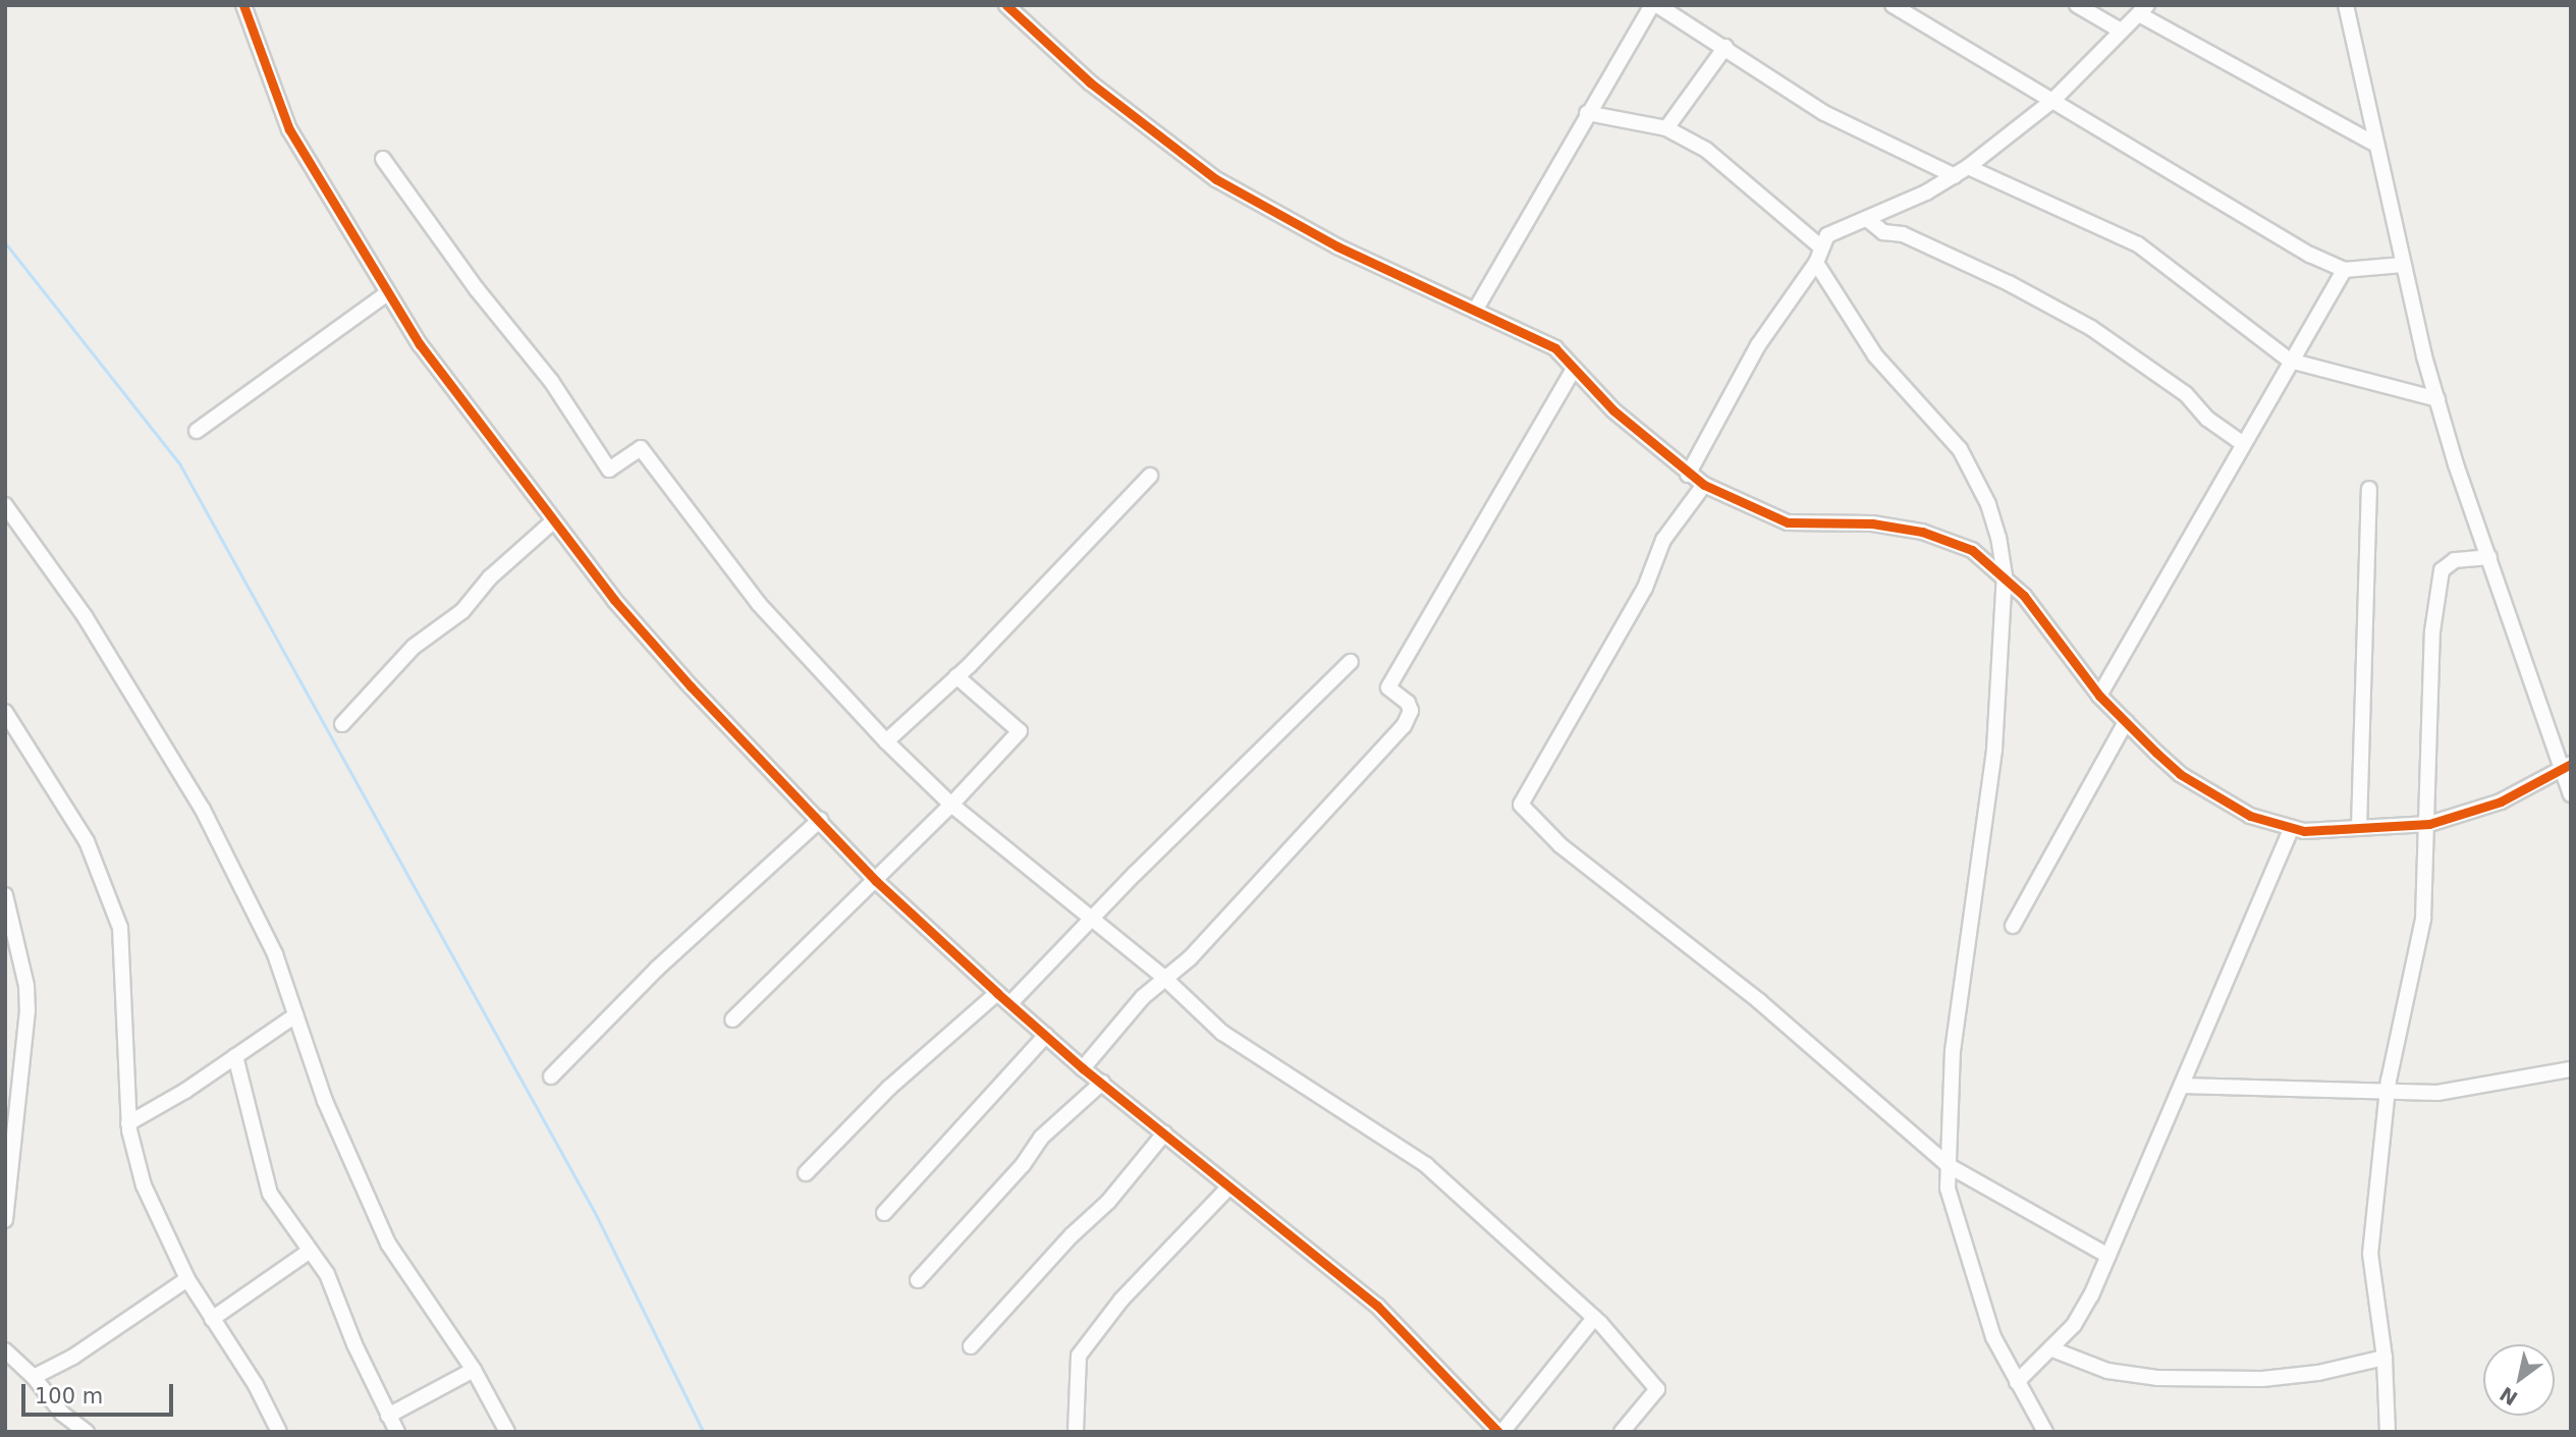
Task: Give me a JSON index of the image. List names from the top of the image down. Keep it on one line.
{"scale_bar":"100 m","north":"bottom left"}
